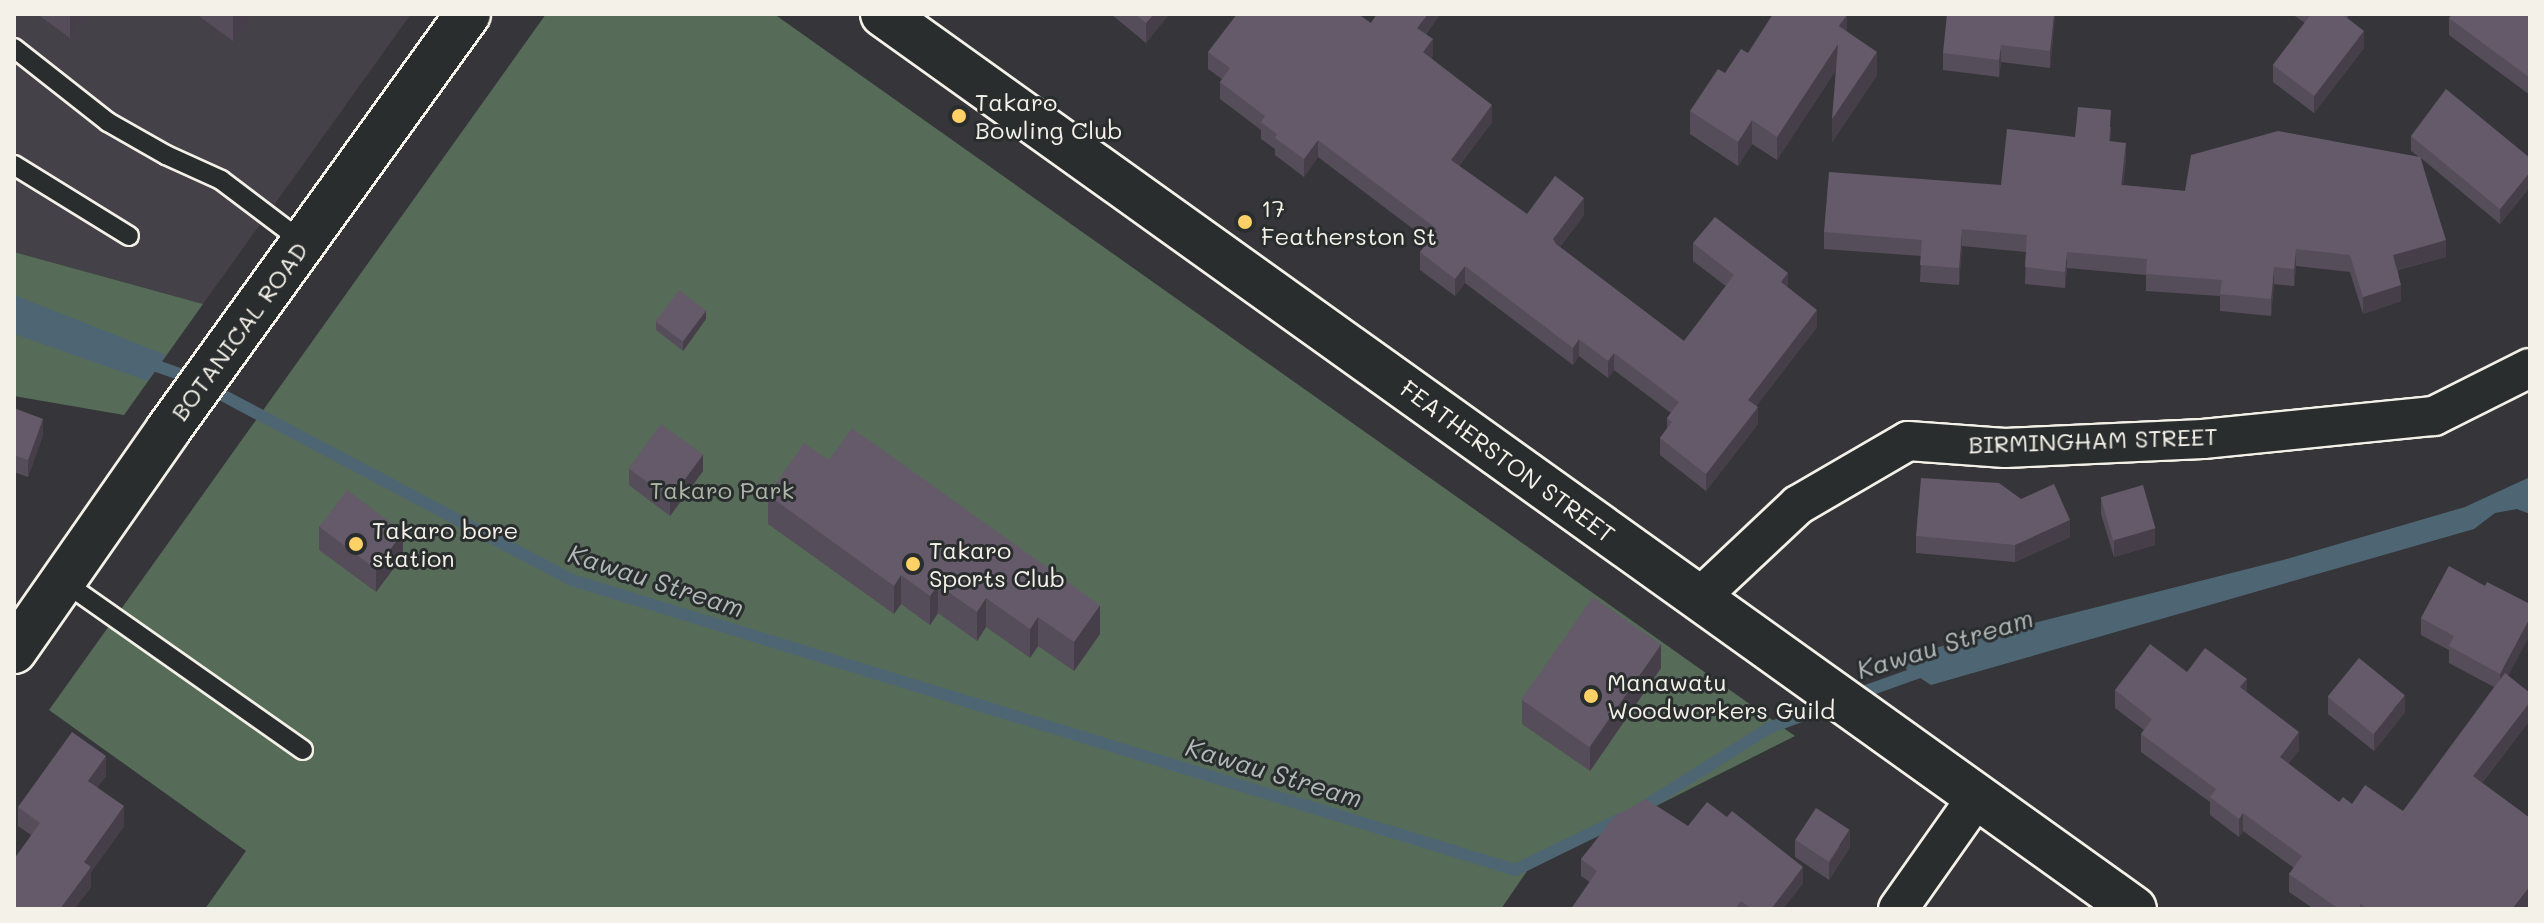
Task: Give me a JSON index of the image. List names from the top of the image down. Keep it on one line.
{"streets":{"main road":["BOTANICAL ROAD","FEATHERSTON STREET"],"street":["BIRMINGHAM STREET"]},"crossings":[["BIRMINGHAM STREET","FEATHERSTON STREET"]],"water":["Kawau Stream"],"parks":["Takaro Park"],"places":["Takaro Bowling Club","17 Featherston St","Takaro bore station","Takaro Sports Club","Manawatu Woodworkers Guild"]}
